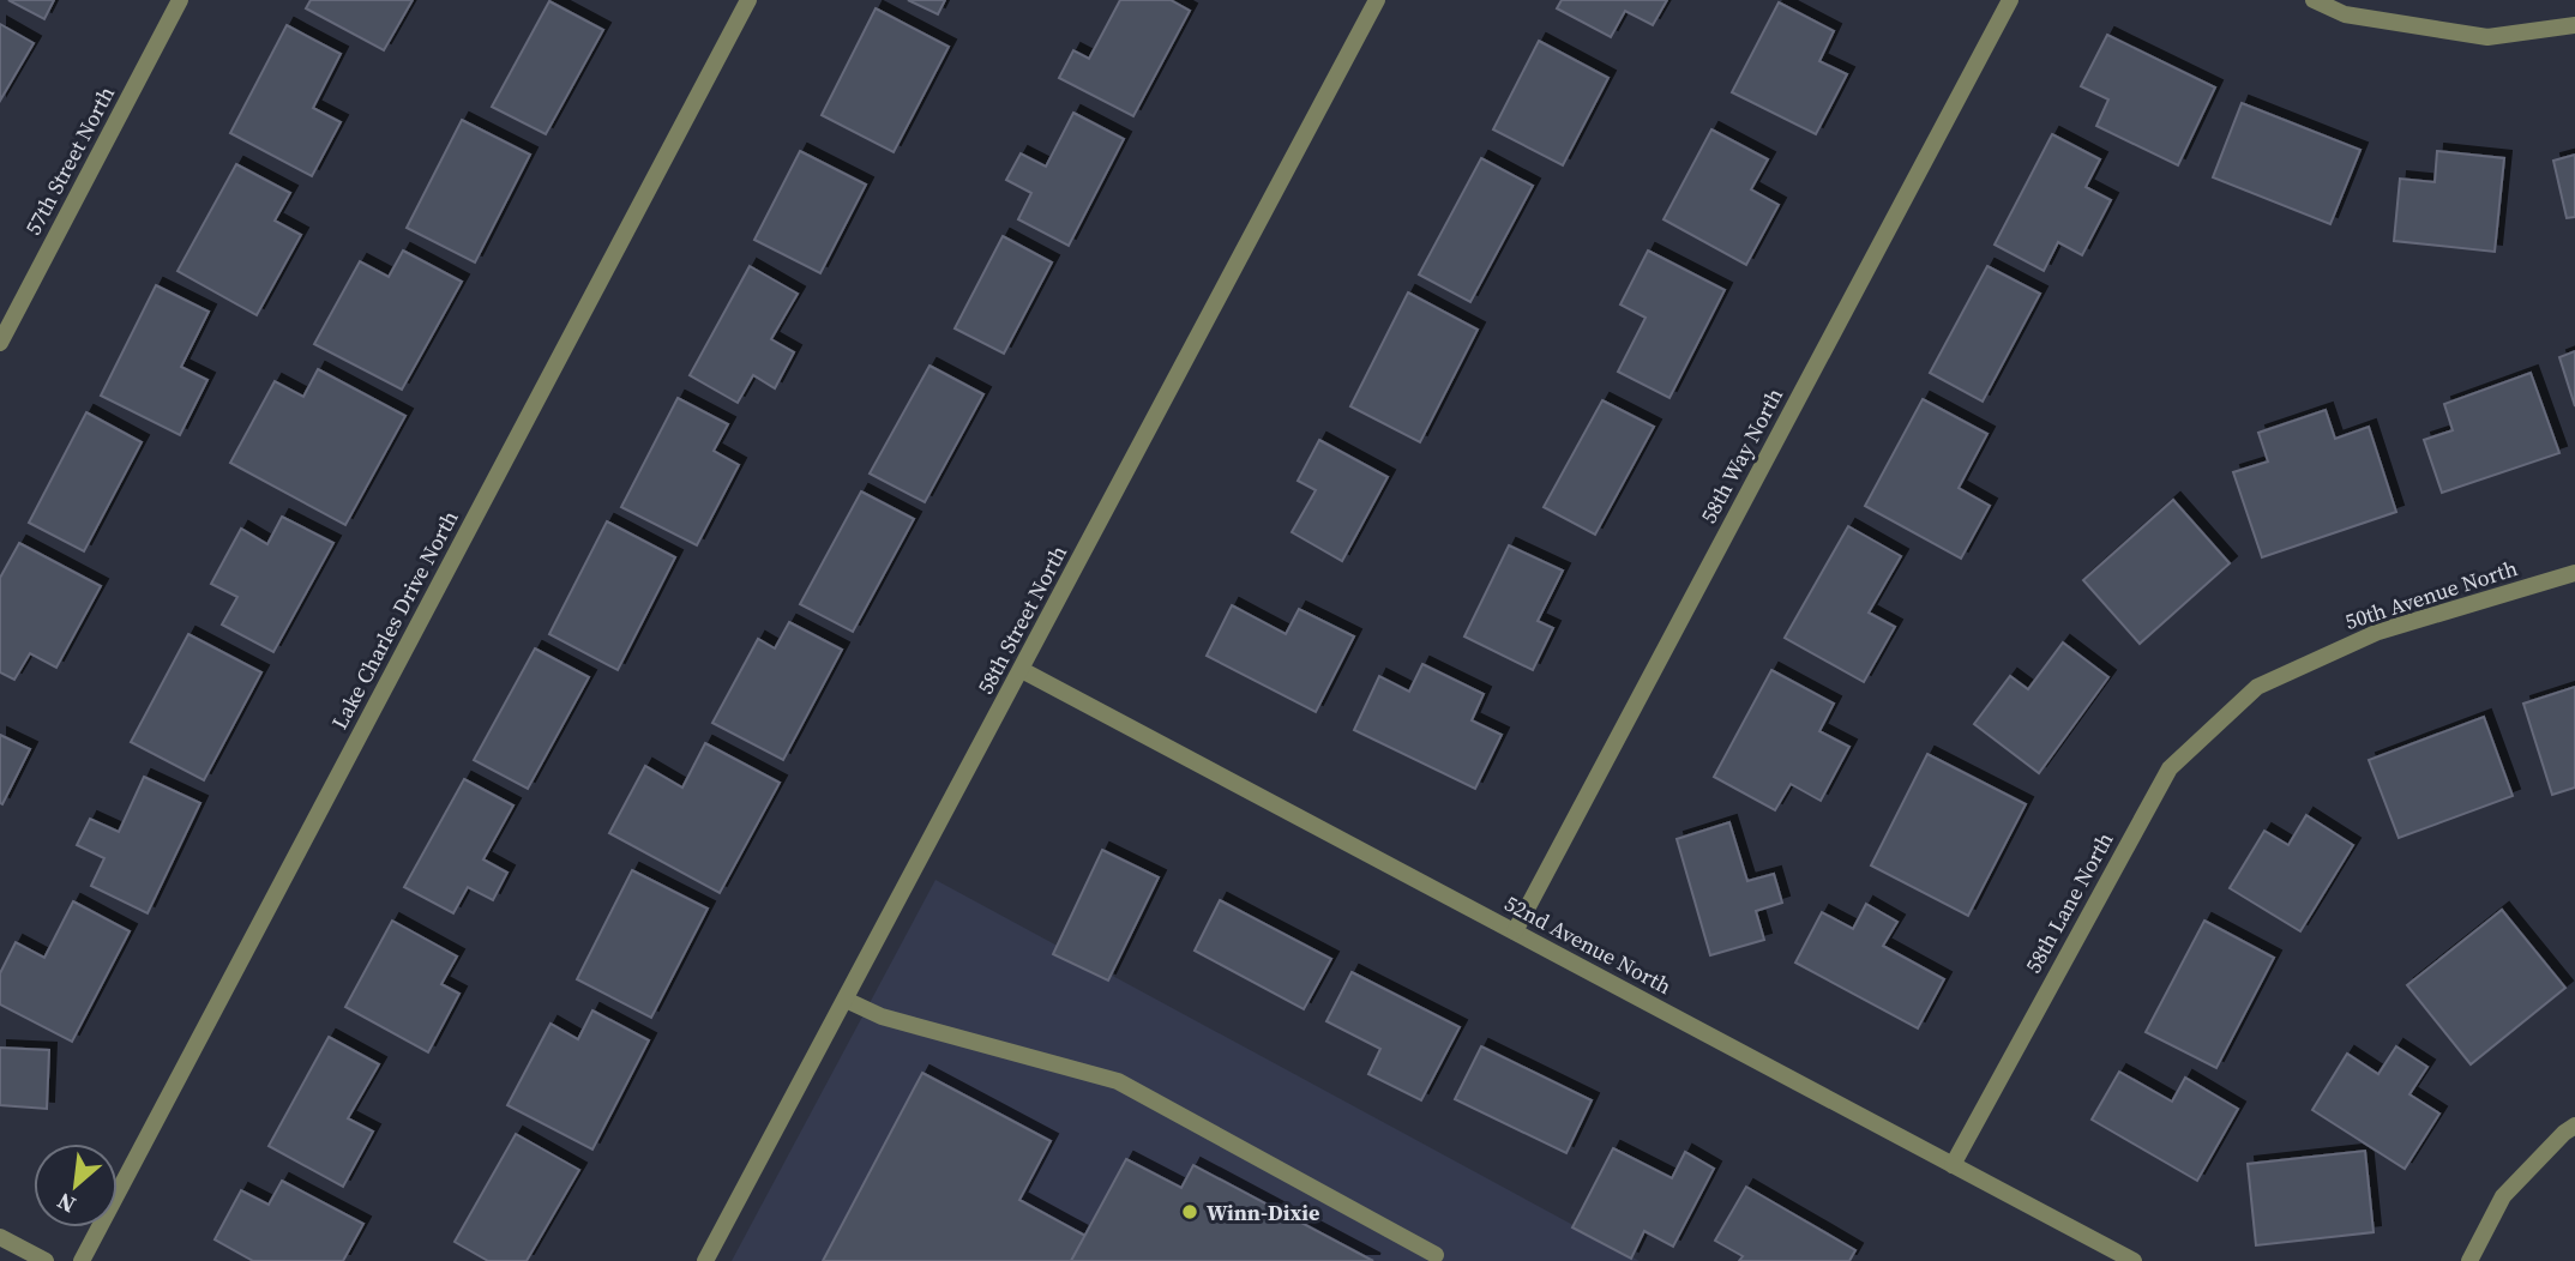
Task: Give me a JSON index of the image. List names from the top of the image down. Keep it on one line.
{"streets":{"street":["57th Street North","58th Way North","50th Avenue North","Lake Charles Drive North","58th Street North","58th Lane North","52nd Avenue North"]},"crossings":[["58th Way North","52nd Avenue North"],["50th Avenue North","58th Lane North"],["58th Street North","52nd Avenue North"],["58th Lane North","52nd Avenue North"]],"places":["Winn-Dixie"],"north":"bottom left"}
